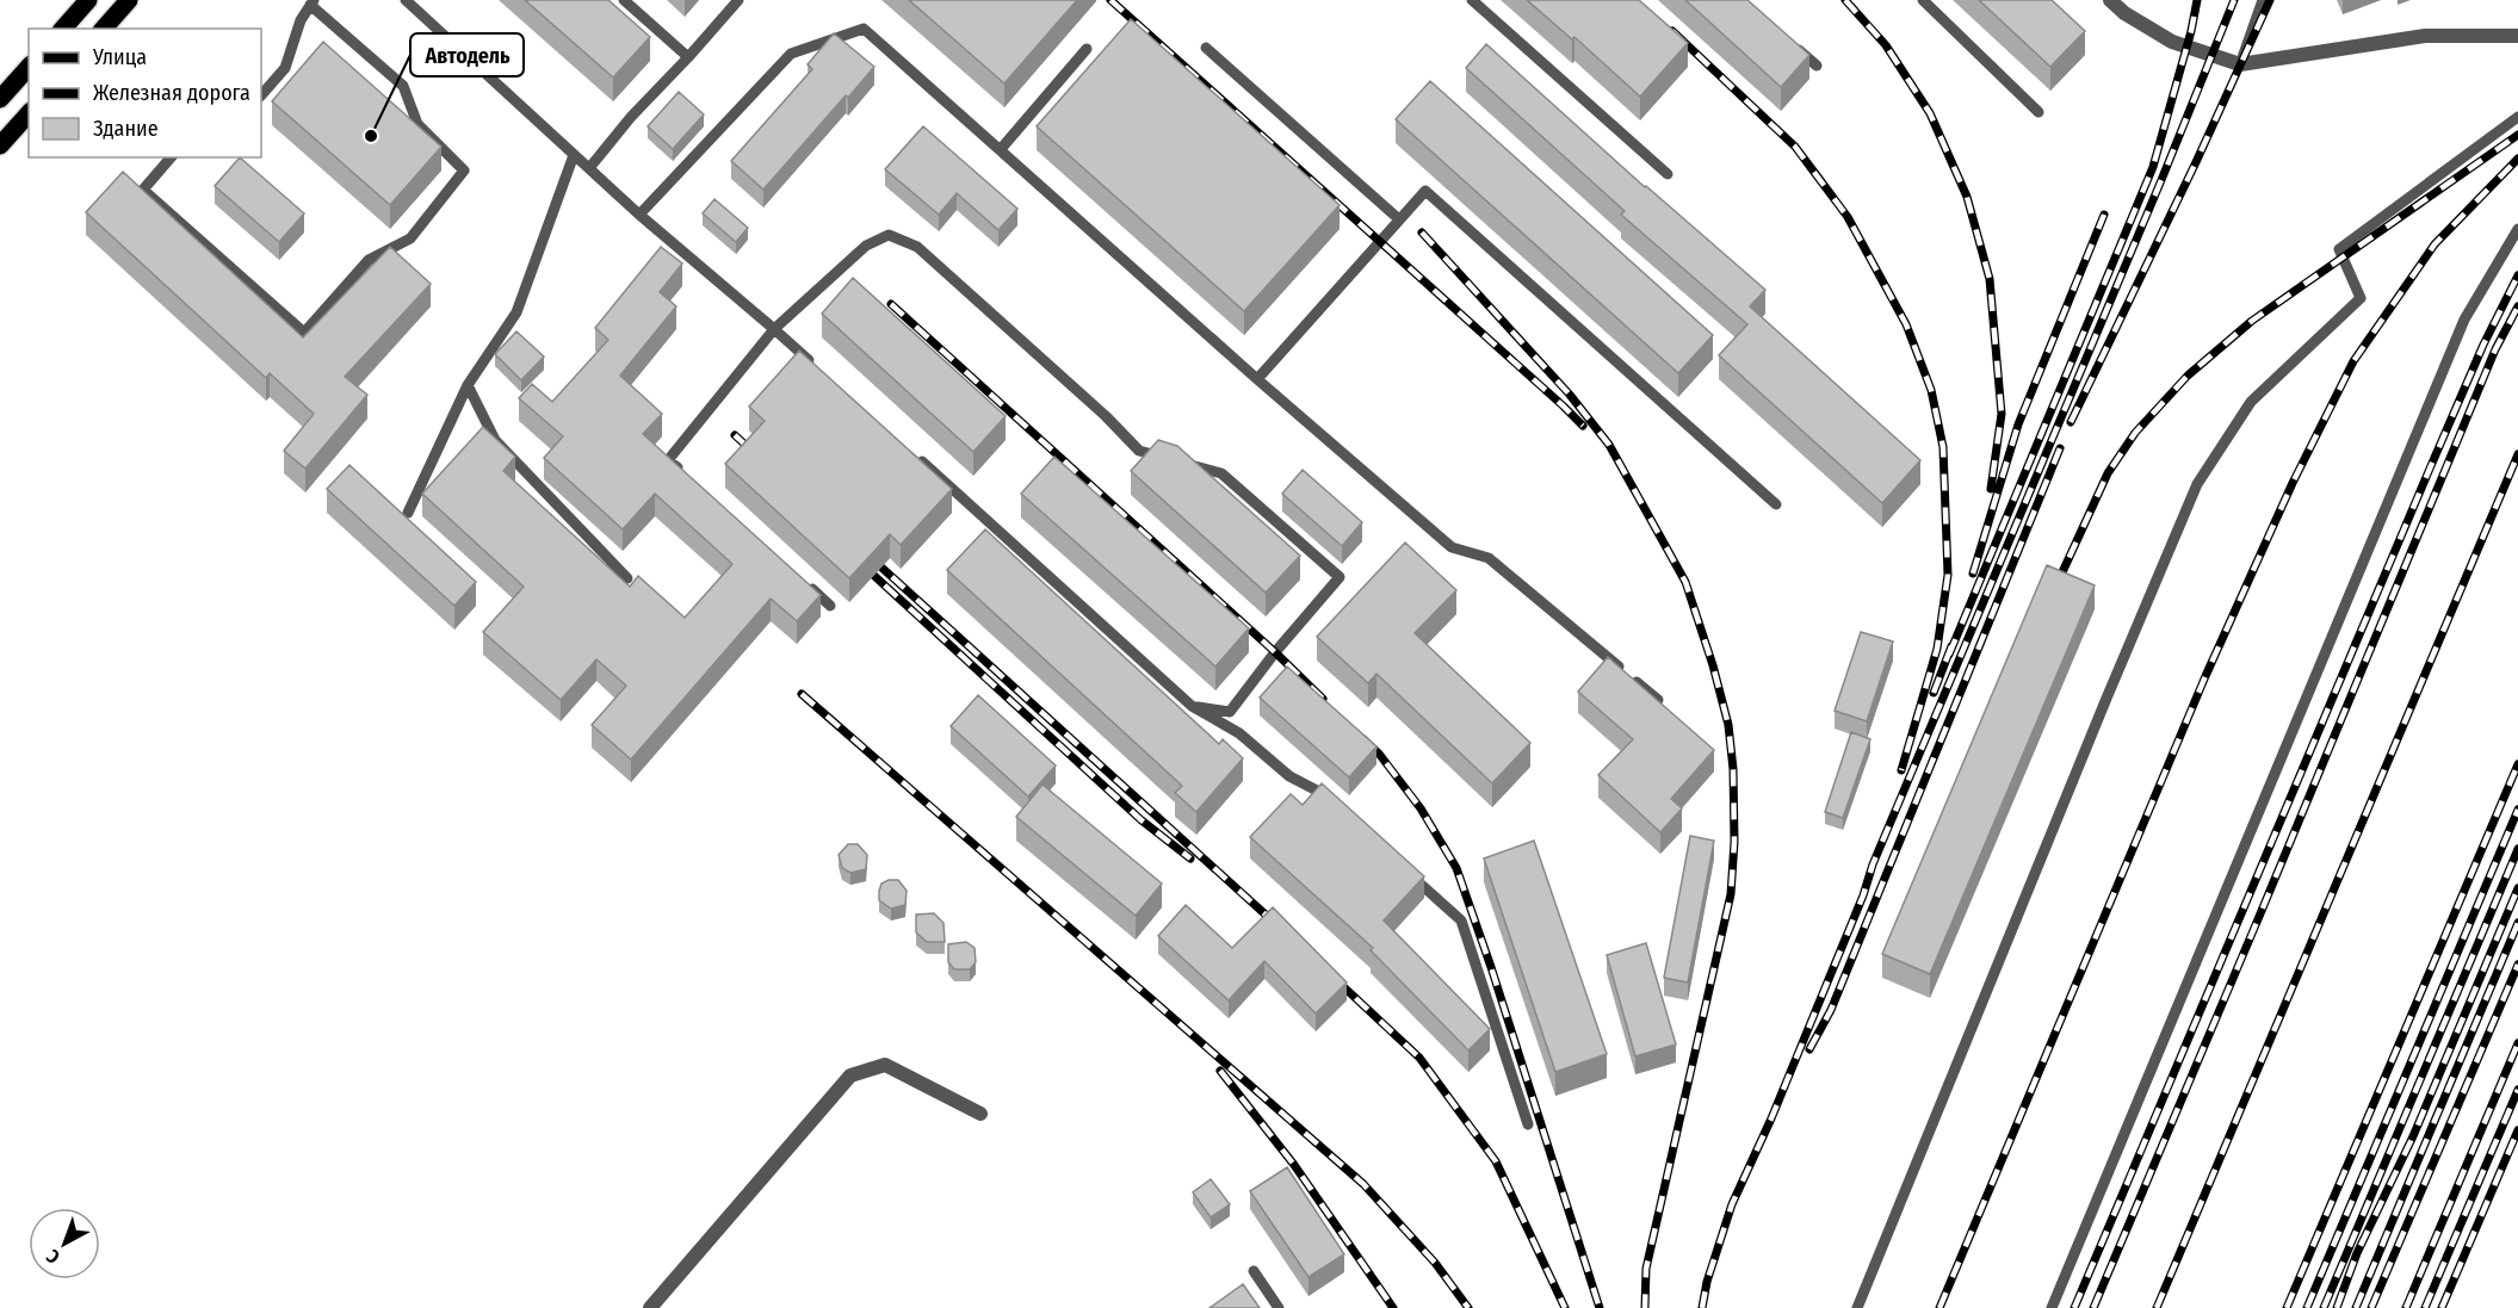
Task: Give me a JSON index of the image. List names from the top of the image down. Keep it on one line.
{"places":["Автодель"],"legend":["Улица","Железная дорога","Здание"],"north":"bottom left"}
